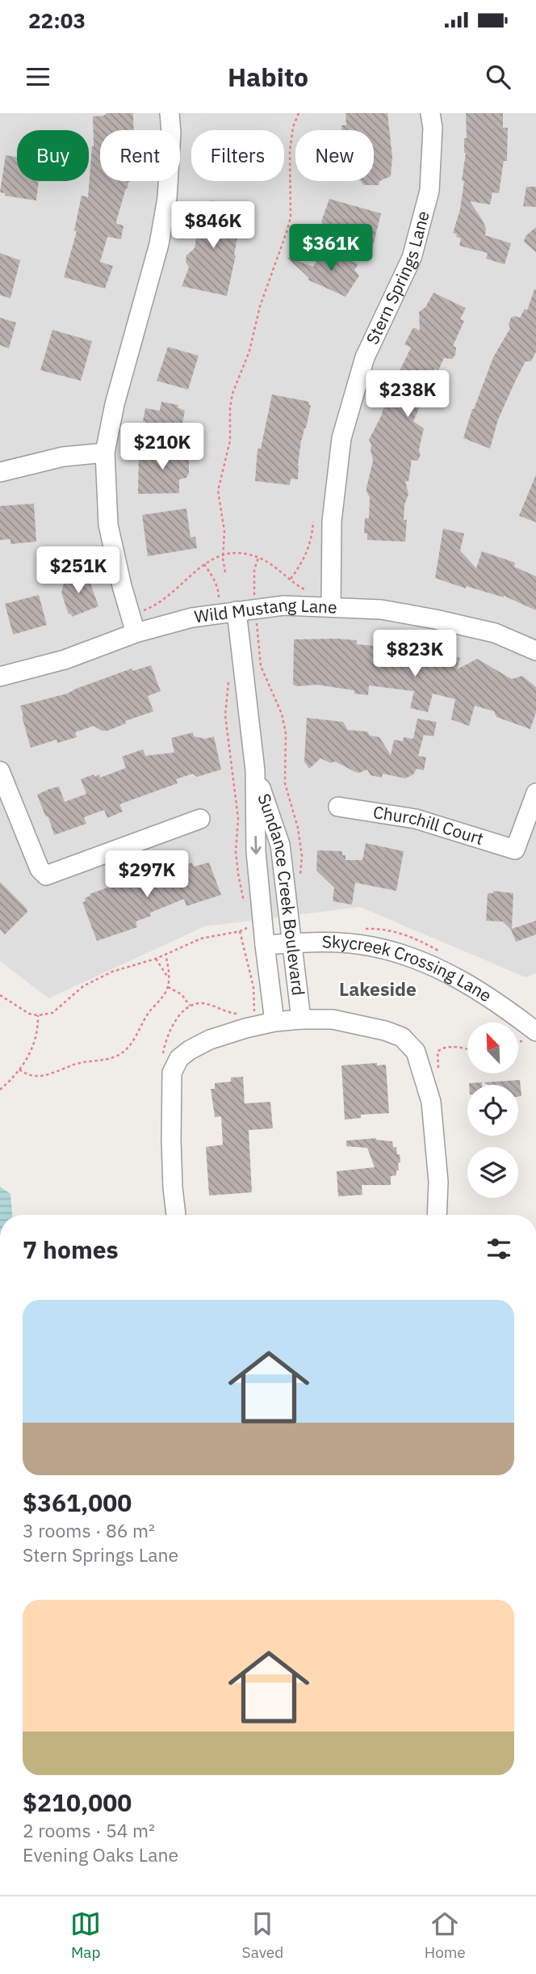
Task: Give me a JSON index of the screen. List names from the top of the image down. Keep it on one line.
{"streets":{"street":["Stern Springs Lane","Wild Mustang Lane","Churchill Court","Sundance Creek Boulevard","Skycreek Crossing Lane"]},"crossings":[["Stern Springs Lane","Wild Mustang Lane"],["Wild Mustang Lane","Sundance Creek Boulevard"],["Sundance Creek Boulevard","Skycreek Crossing Lane"]],"districts":["Lakeside"],"north":"top left","page":{"status":"22:03","header":"Habito","chip":["Buy","Rent","Filters","New"],"price":["$846K","$361K","$238K","$210K","$251K","$823K","$297K"],"heading":"7 homes","list":[{"name":"$361,000","note":"3 rooms · 86 m² · Stern Springs Lane"},{"name":"$210,000","note":"2 rooms · 54 m² · Evening Oaks Lane"}],"tabs":["Map","Saved","Home"]}}
